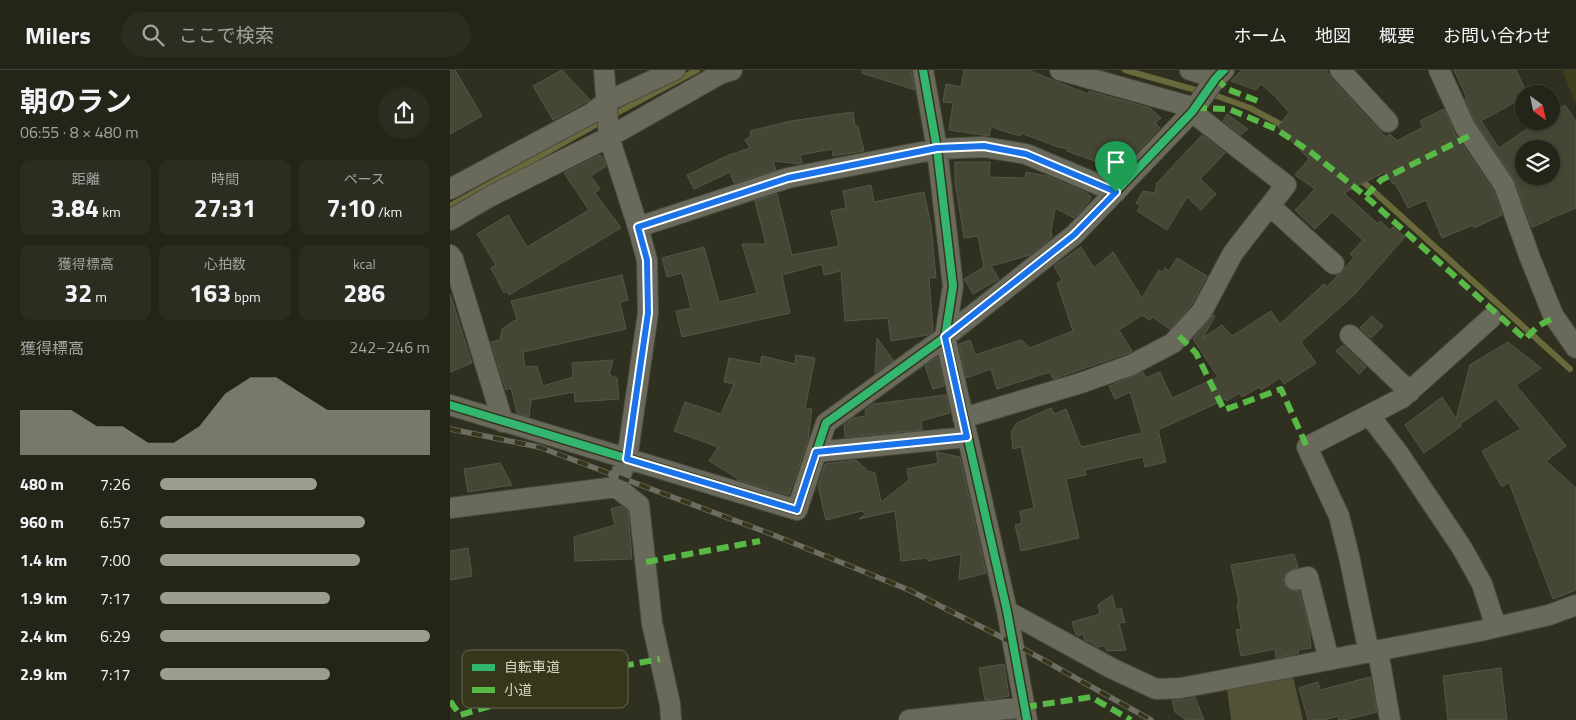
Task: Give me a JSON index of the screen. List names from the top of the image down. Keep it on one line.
{"legend":["自転車道","小道"],"north":"bottom right","page":{"header":"Milers","search":"ここで検索","nav":["ホーム","地図","概要","お問い合わせ"],"heading":["朝のラン","06:55 · 8 × 480 m"],"stats":[["距離","3.84 km"],["時間","27:31"],["ペース","7:10 /km"],["獲得標高","32 m"],["心拍数","163 bpm"],["kcal","286"]],"chart":["獲得標高","242–246 m"],"list":[{"name":"480 m","note":"7:26"},{"name":"960 m","note":"6:57"},{"name":"1.4 km","note":"7:00"},{"name":"1.9 km","note":"7:17"},{"name":"2.4 km","note":"6:29"},{"name":"2.9 km","note":"7:17"}]}}
